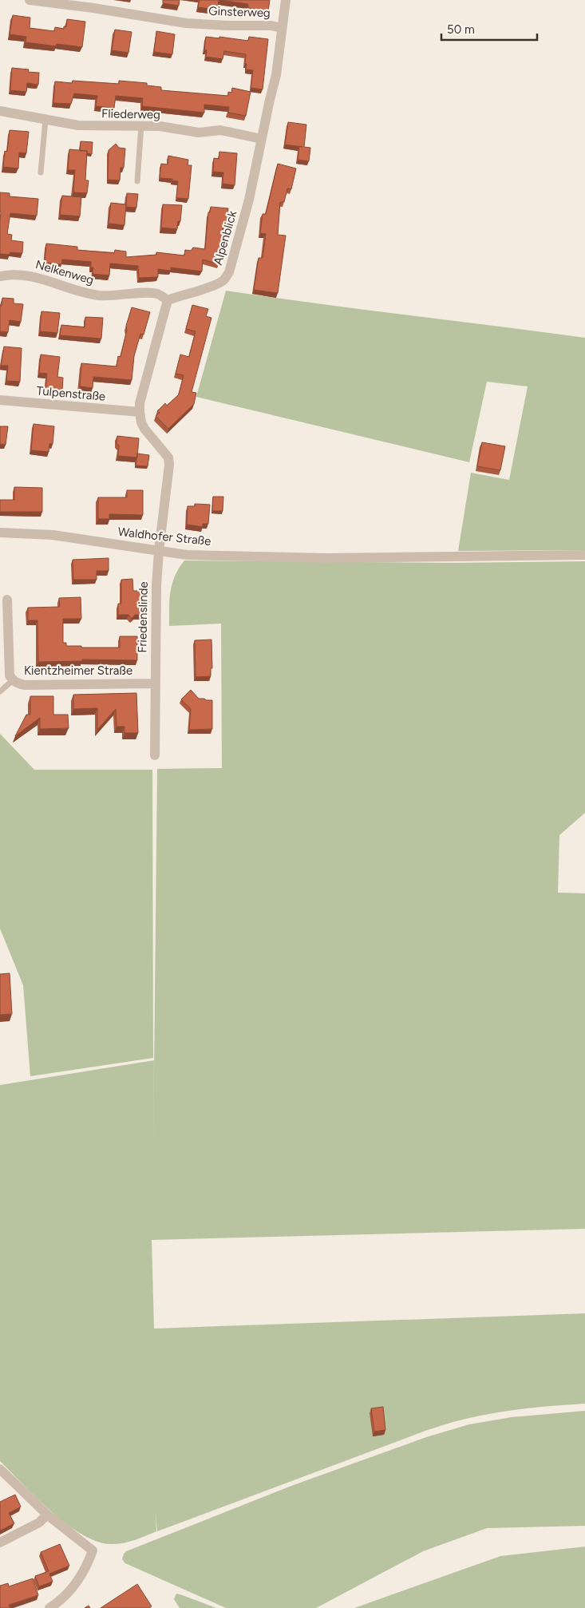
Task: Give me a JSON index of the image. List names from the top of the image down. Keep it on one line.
{"streets":{"street":["Ginsterweg","Fliederweg","Alpenblick","Nelkenweg","Tulpenstraße","Waldhofer Straße","Friedenslinde","Kientzheimer Straße"]},"crossings":[["Ginsterweg","Alpenblick"],["Fliederweg","Alpenblick"],["Alpenblick","Nelkenweg"],["Waldhofer Straße","Friedenslinde"],["Friedenslinde","Kientzheimer Straße"]],"scale_bar":"50 m"}
